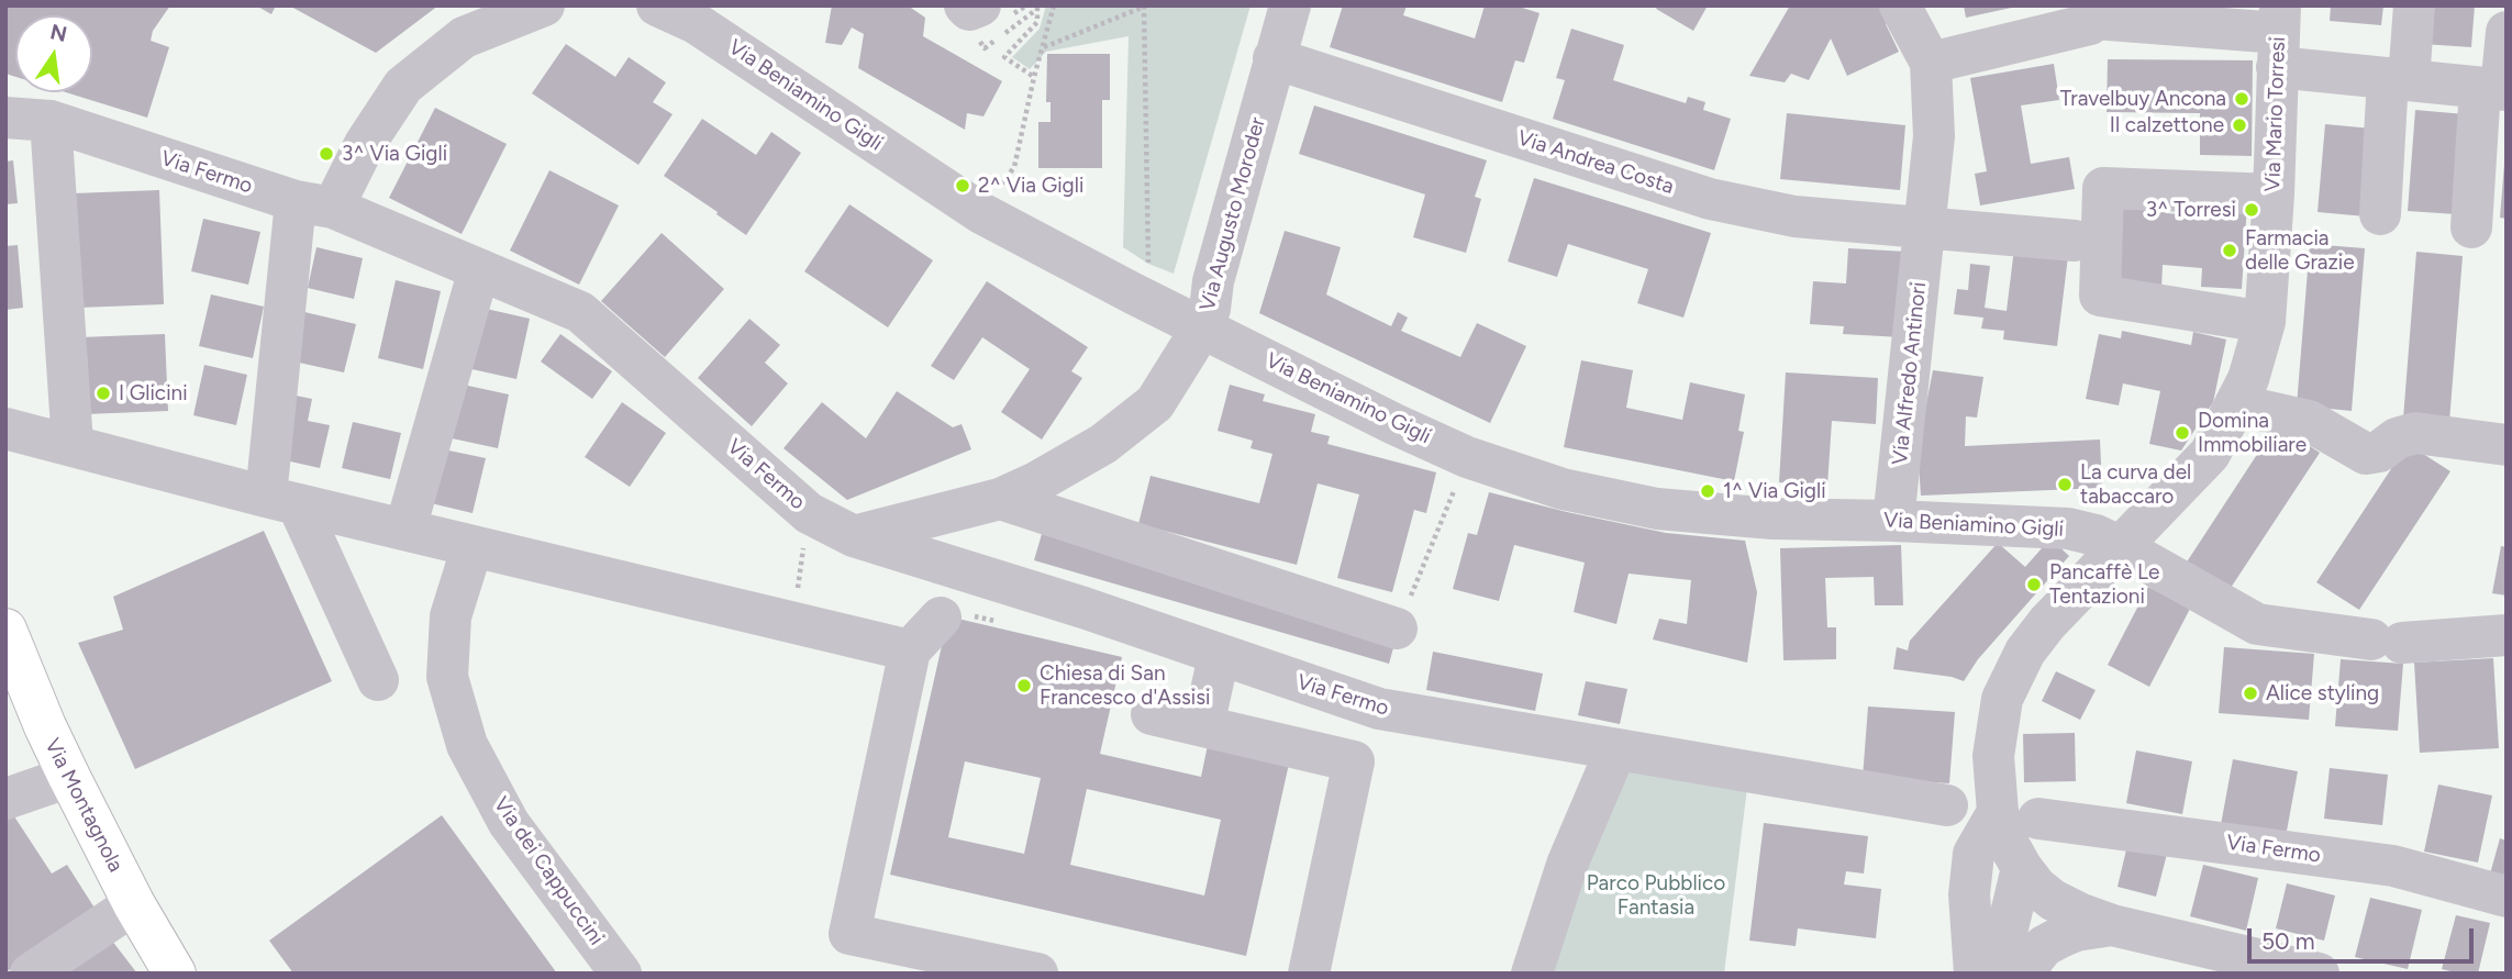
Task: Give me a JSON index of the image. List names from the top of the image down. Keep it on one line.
{"streets":{"main road":["Via Montagnola"],"street":["Via Beniamino Gigli","Via Mario Torresi","Via Andrea Costa","Via Fermo","Via Augusto Moroder","Via Alfredo Antinori","Via dei Cappuccini"]},"crossings":[["Via Beniamino Gigli","Via Mario Torresi"],["Via Beniamino Gigli","Via Augusto Moroder"],["Via Beniamino Gigli","Via Alfredo Antinori"],["Via Andrea Costa","Via Augusto Moroder"],["Via Andrea Costa","Via Alfredo Antinori"],["Via Fermo","Via Augusto Moroder"]],"parks":["Parco Pubblico Fantasia"],"places":["Travelbuy Ancona","Il calzettone","3^ Via Gigli","2^ Via Gigli","3^ Torresi","Farmacia delle Grazie","I Glicini","Domina Immobiliare","La curva del tabaccaro","1^ Via Gigli","Pancaffè Le Tentazioni","Chiesa di San Francesco d'Assisi","Alice styling"],"scale_bar":"50 m","north":"top"}
